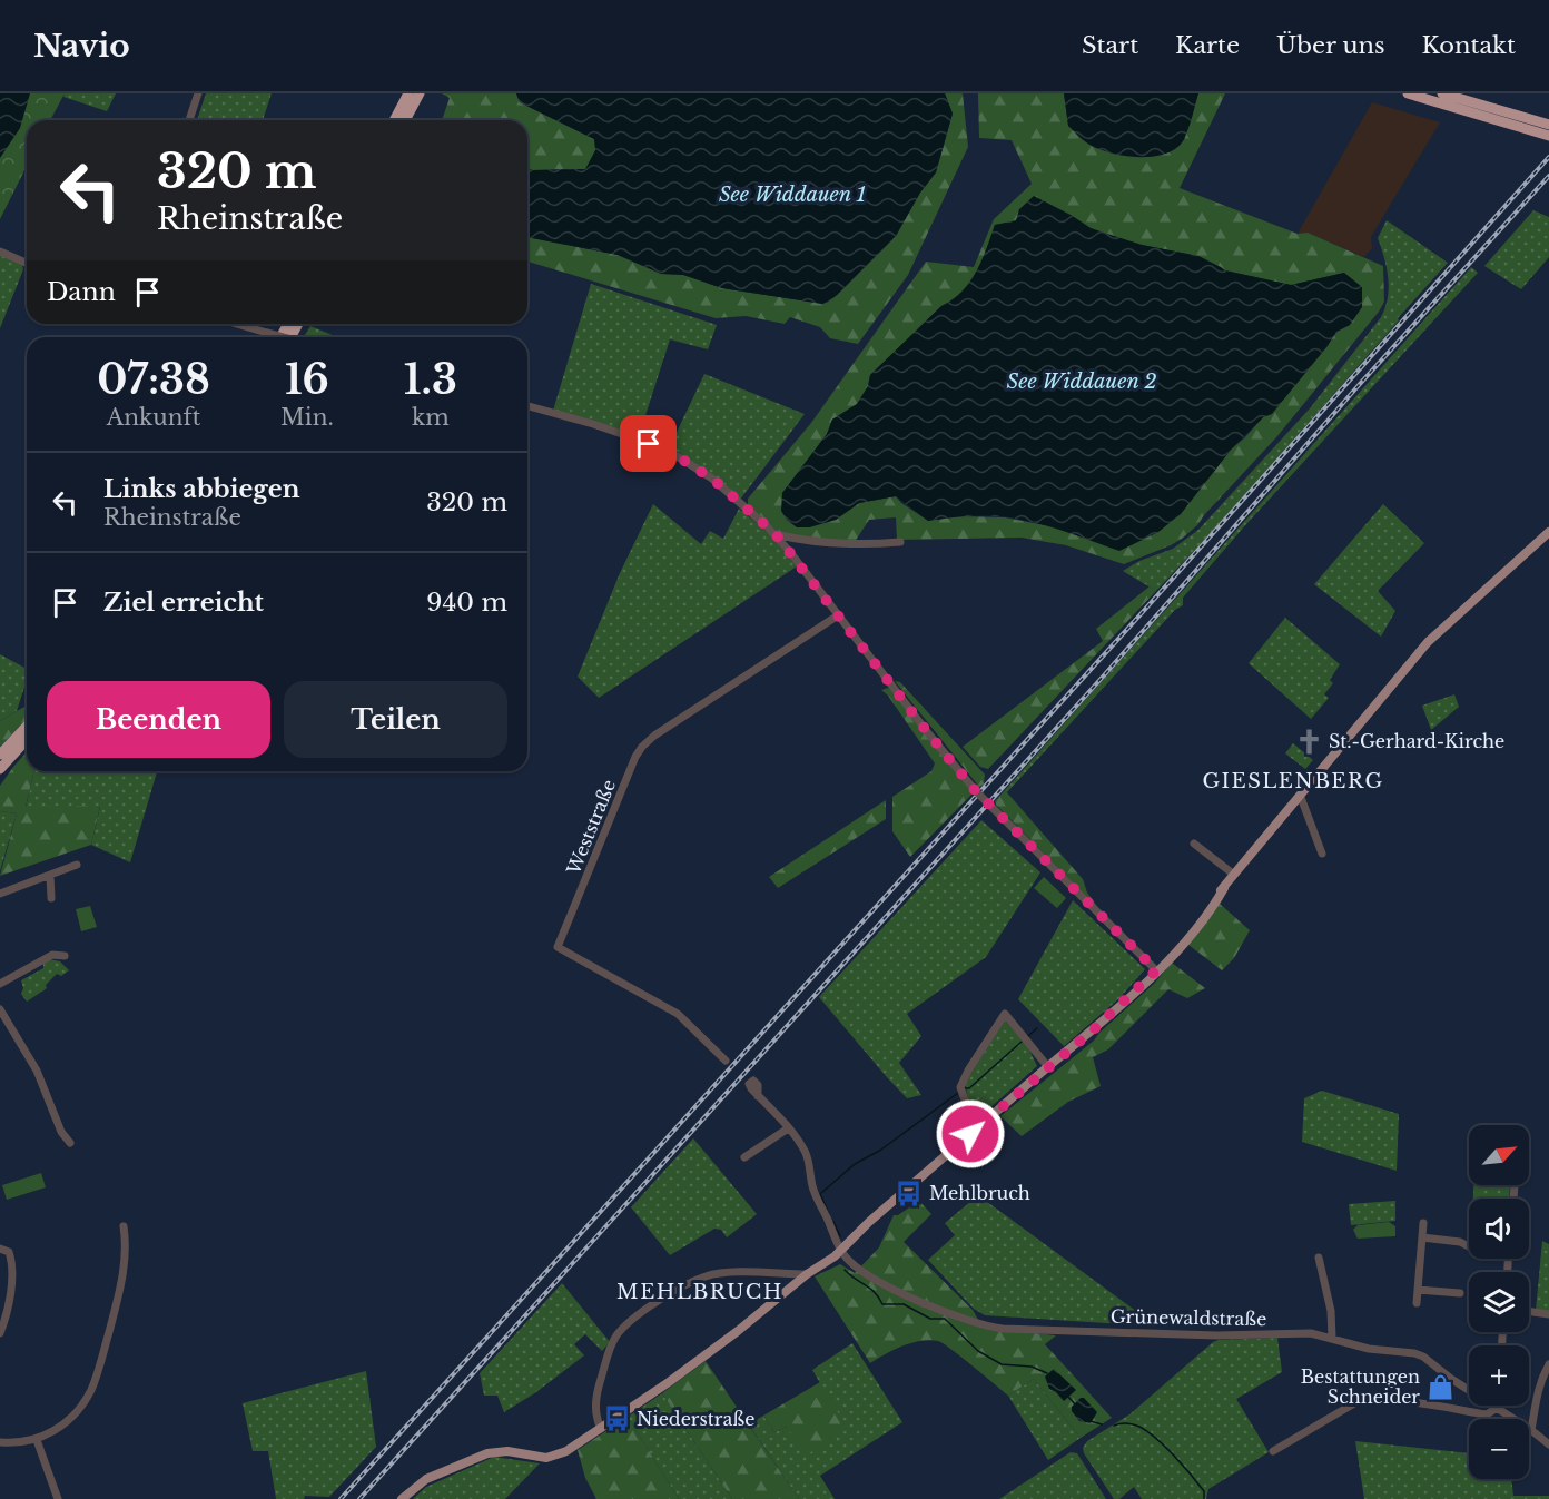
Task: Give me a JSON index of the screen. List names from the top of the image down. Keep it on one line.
{"streets":{"street":["Weststraße","Grünewaldstraße"]},"districts":["GIESLENBERG","MEHLBRUCH"],"water":["See Widdauen 1","See Widdauen 2"],"places":{"church":["St.-Gerhard-Kirche"],"bus stop":["Mehlbruch","Niederstraße"],"shop":["Bestattungen Schneider"]},"north":"top right","page":{"header":"Navio","nav":["Start","Karte","Über uns","Kontakt"],"turn":["320 m","Rheinstraße"],"then":"Dann","eta":["07:38","Ankunft","16","Min.","1.3","km"],"list":[{"name":"Links abbiegen","note":"Rheinstraße","value":"320 m"},{"name":"Ziel erreicht","value":"940 m"}],"buttons":["Beenden","Teilen"],"map_buttons":["+","−"]}}
